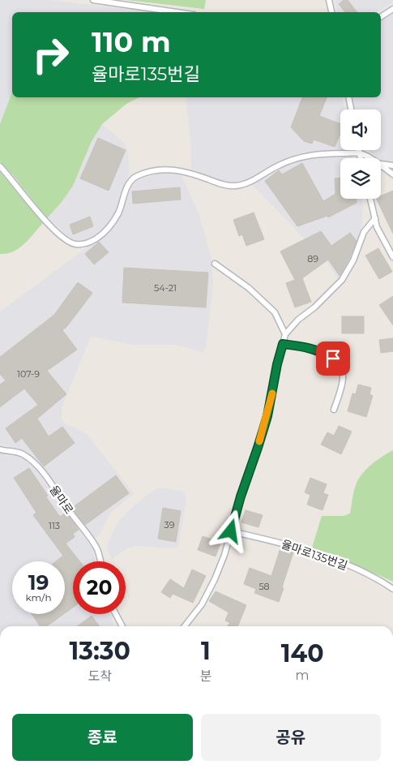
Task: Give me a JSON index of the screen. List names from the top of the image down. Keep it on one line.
{"streets":{"lane":["율마로","율마로135번길"]},"house_numbers":["89","54-21","107-9","39","113","58"],"page":{"turn":["110 m","율마로135번길"],"speed":"19 km/h","limit":"20","eta":["13:30","도착","1","분","140","m"],"buttons":["종료","공유"]}}
